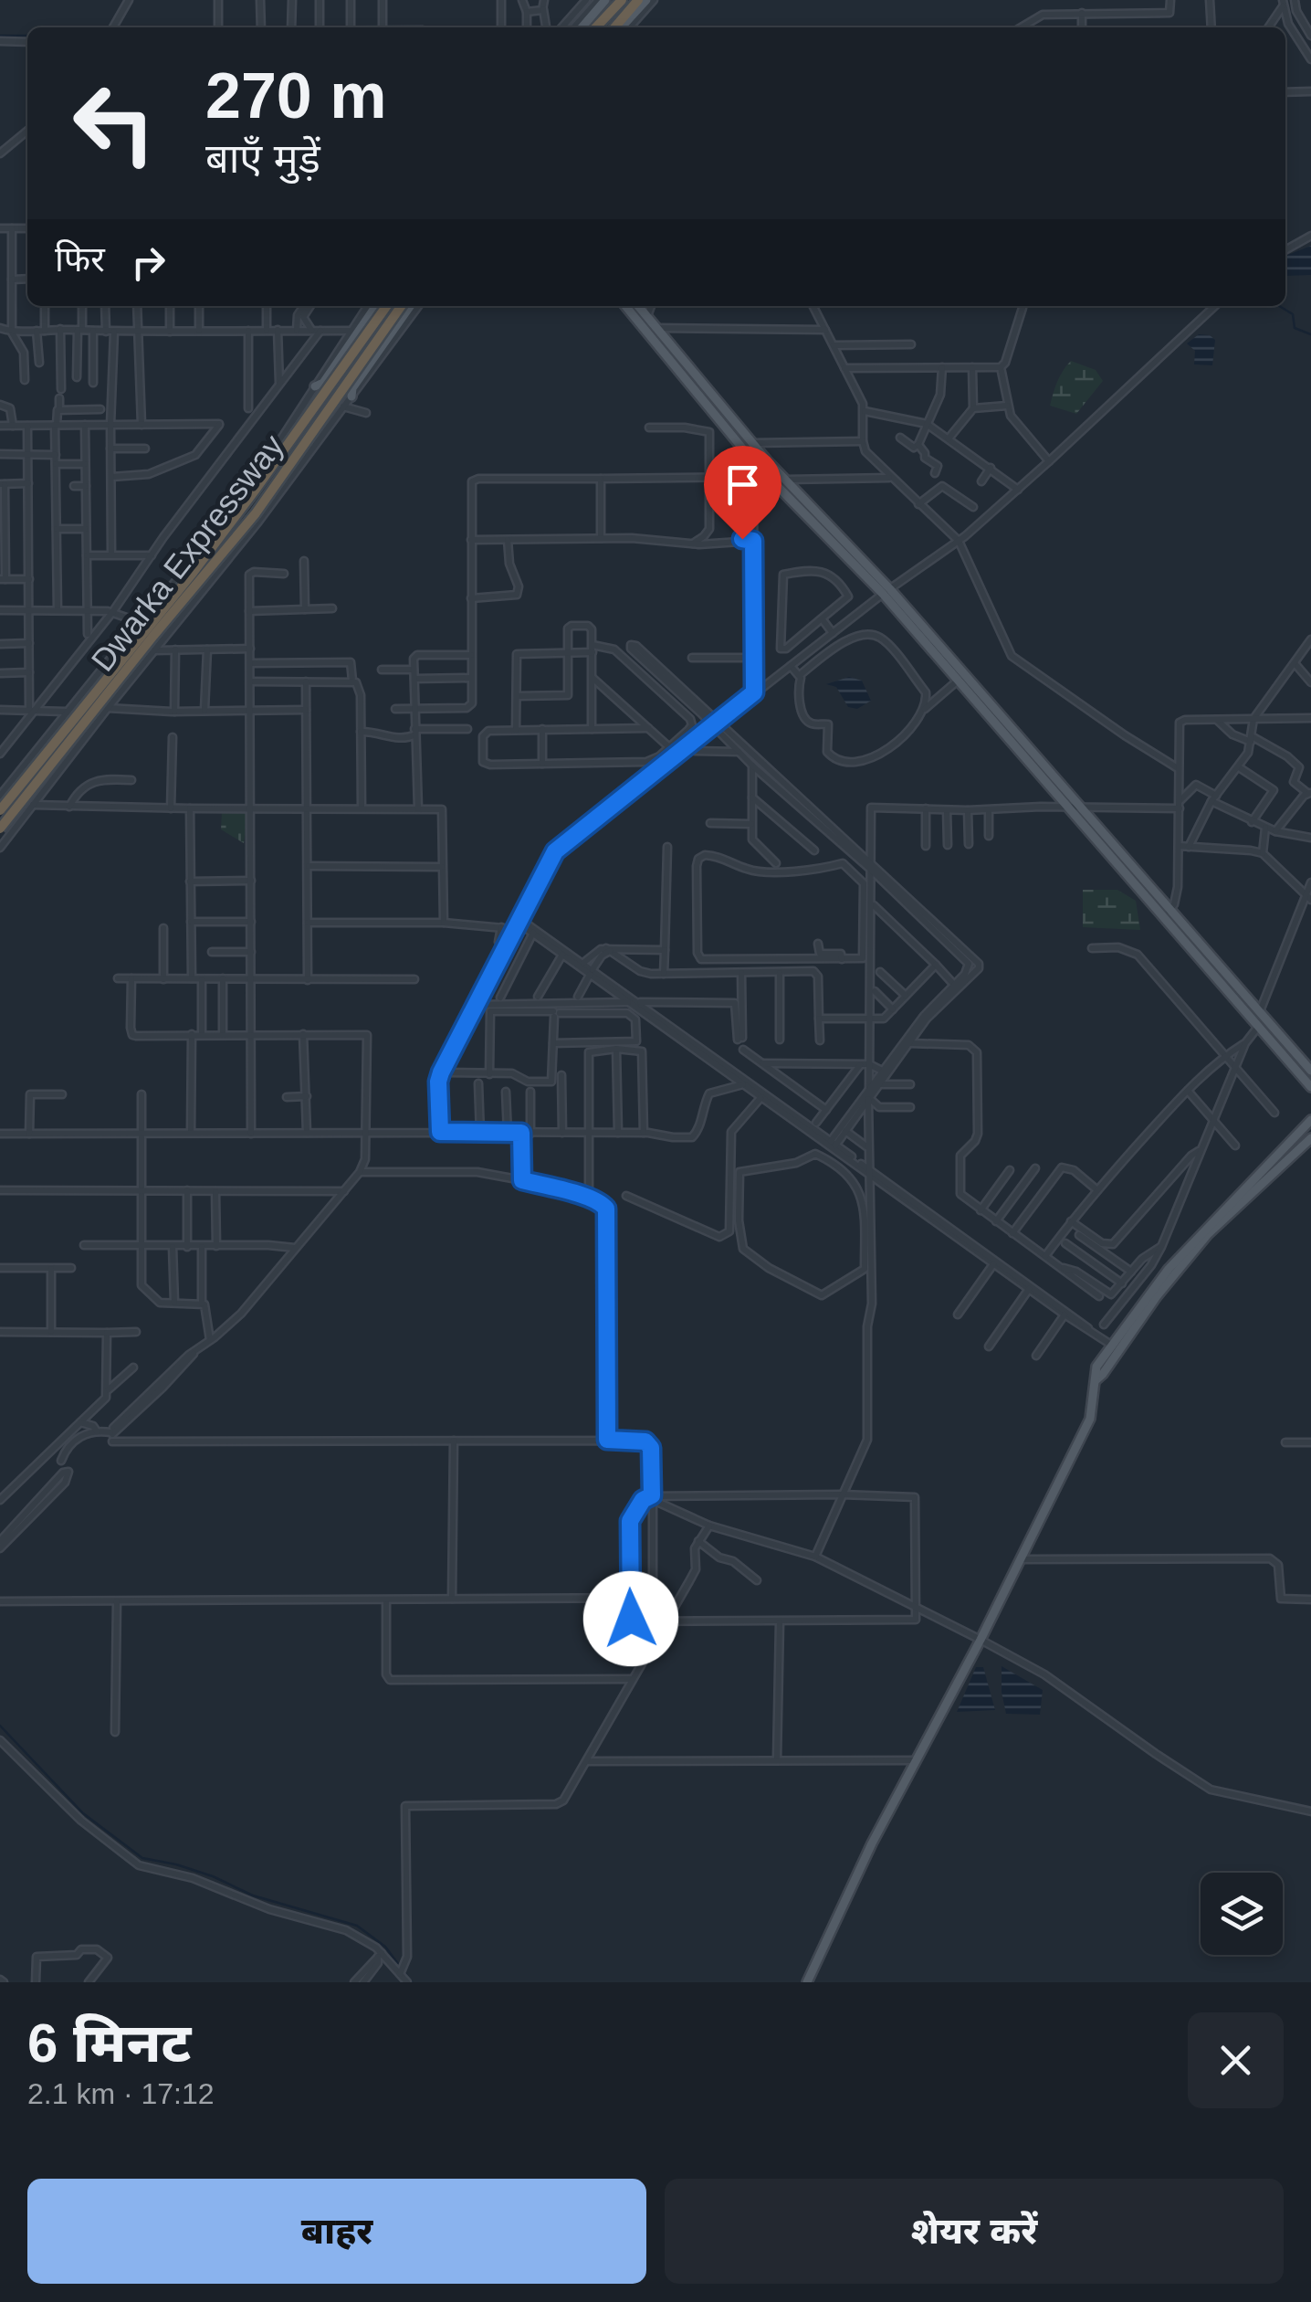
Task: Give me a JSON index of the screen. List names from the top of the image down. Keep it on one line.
{"streets":{"highway":["Dwarka Expressway"]},"page":{"turn":["270 m","बाएँ मुड़ें"],"then":"फिर","heading":["6 मिनट","2.1 km · 17:12"],"buttons":["बाहर","शेयर करें"]}}
